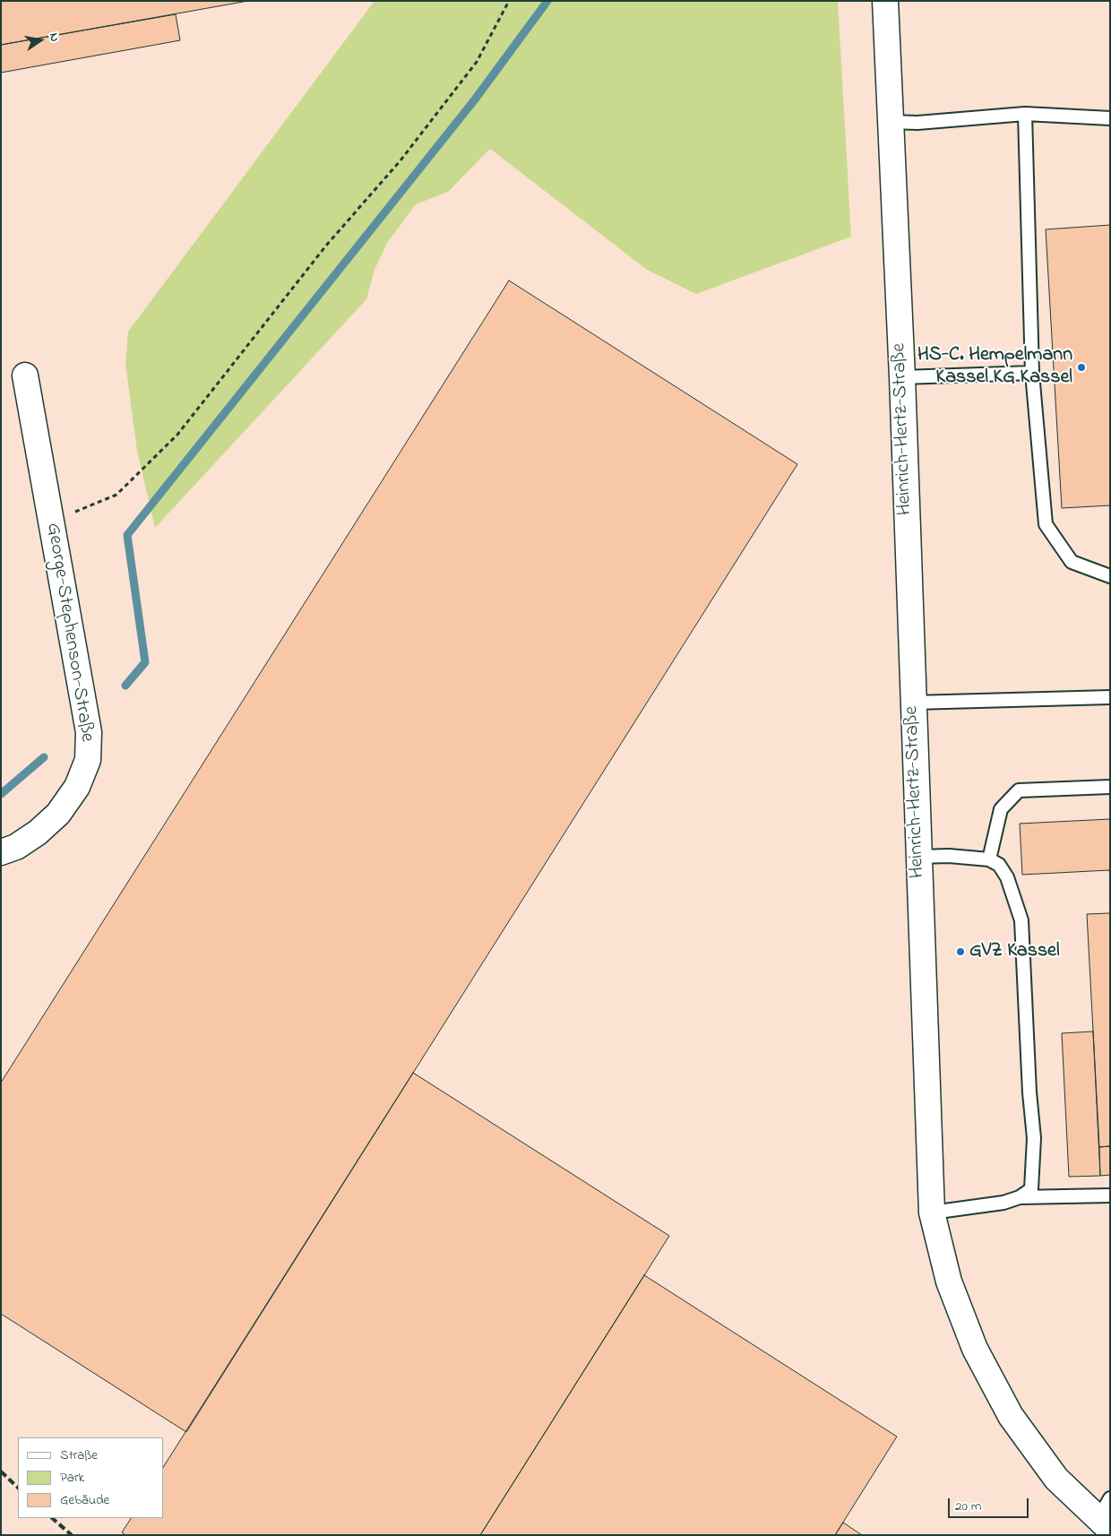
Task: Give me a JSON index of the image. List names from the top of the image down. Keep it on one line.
{"streets":{"street":["Heinrich-Hertz-Straße","George-Stephenson-Straße"]},"places":["HS-C. Hempelmann Kassel KG Kassel","GVZ Kassel"],"legend":["Straße","Park","Gebäude"],"scale_bar":"20 m","north":"right"}
